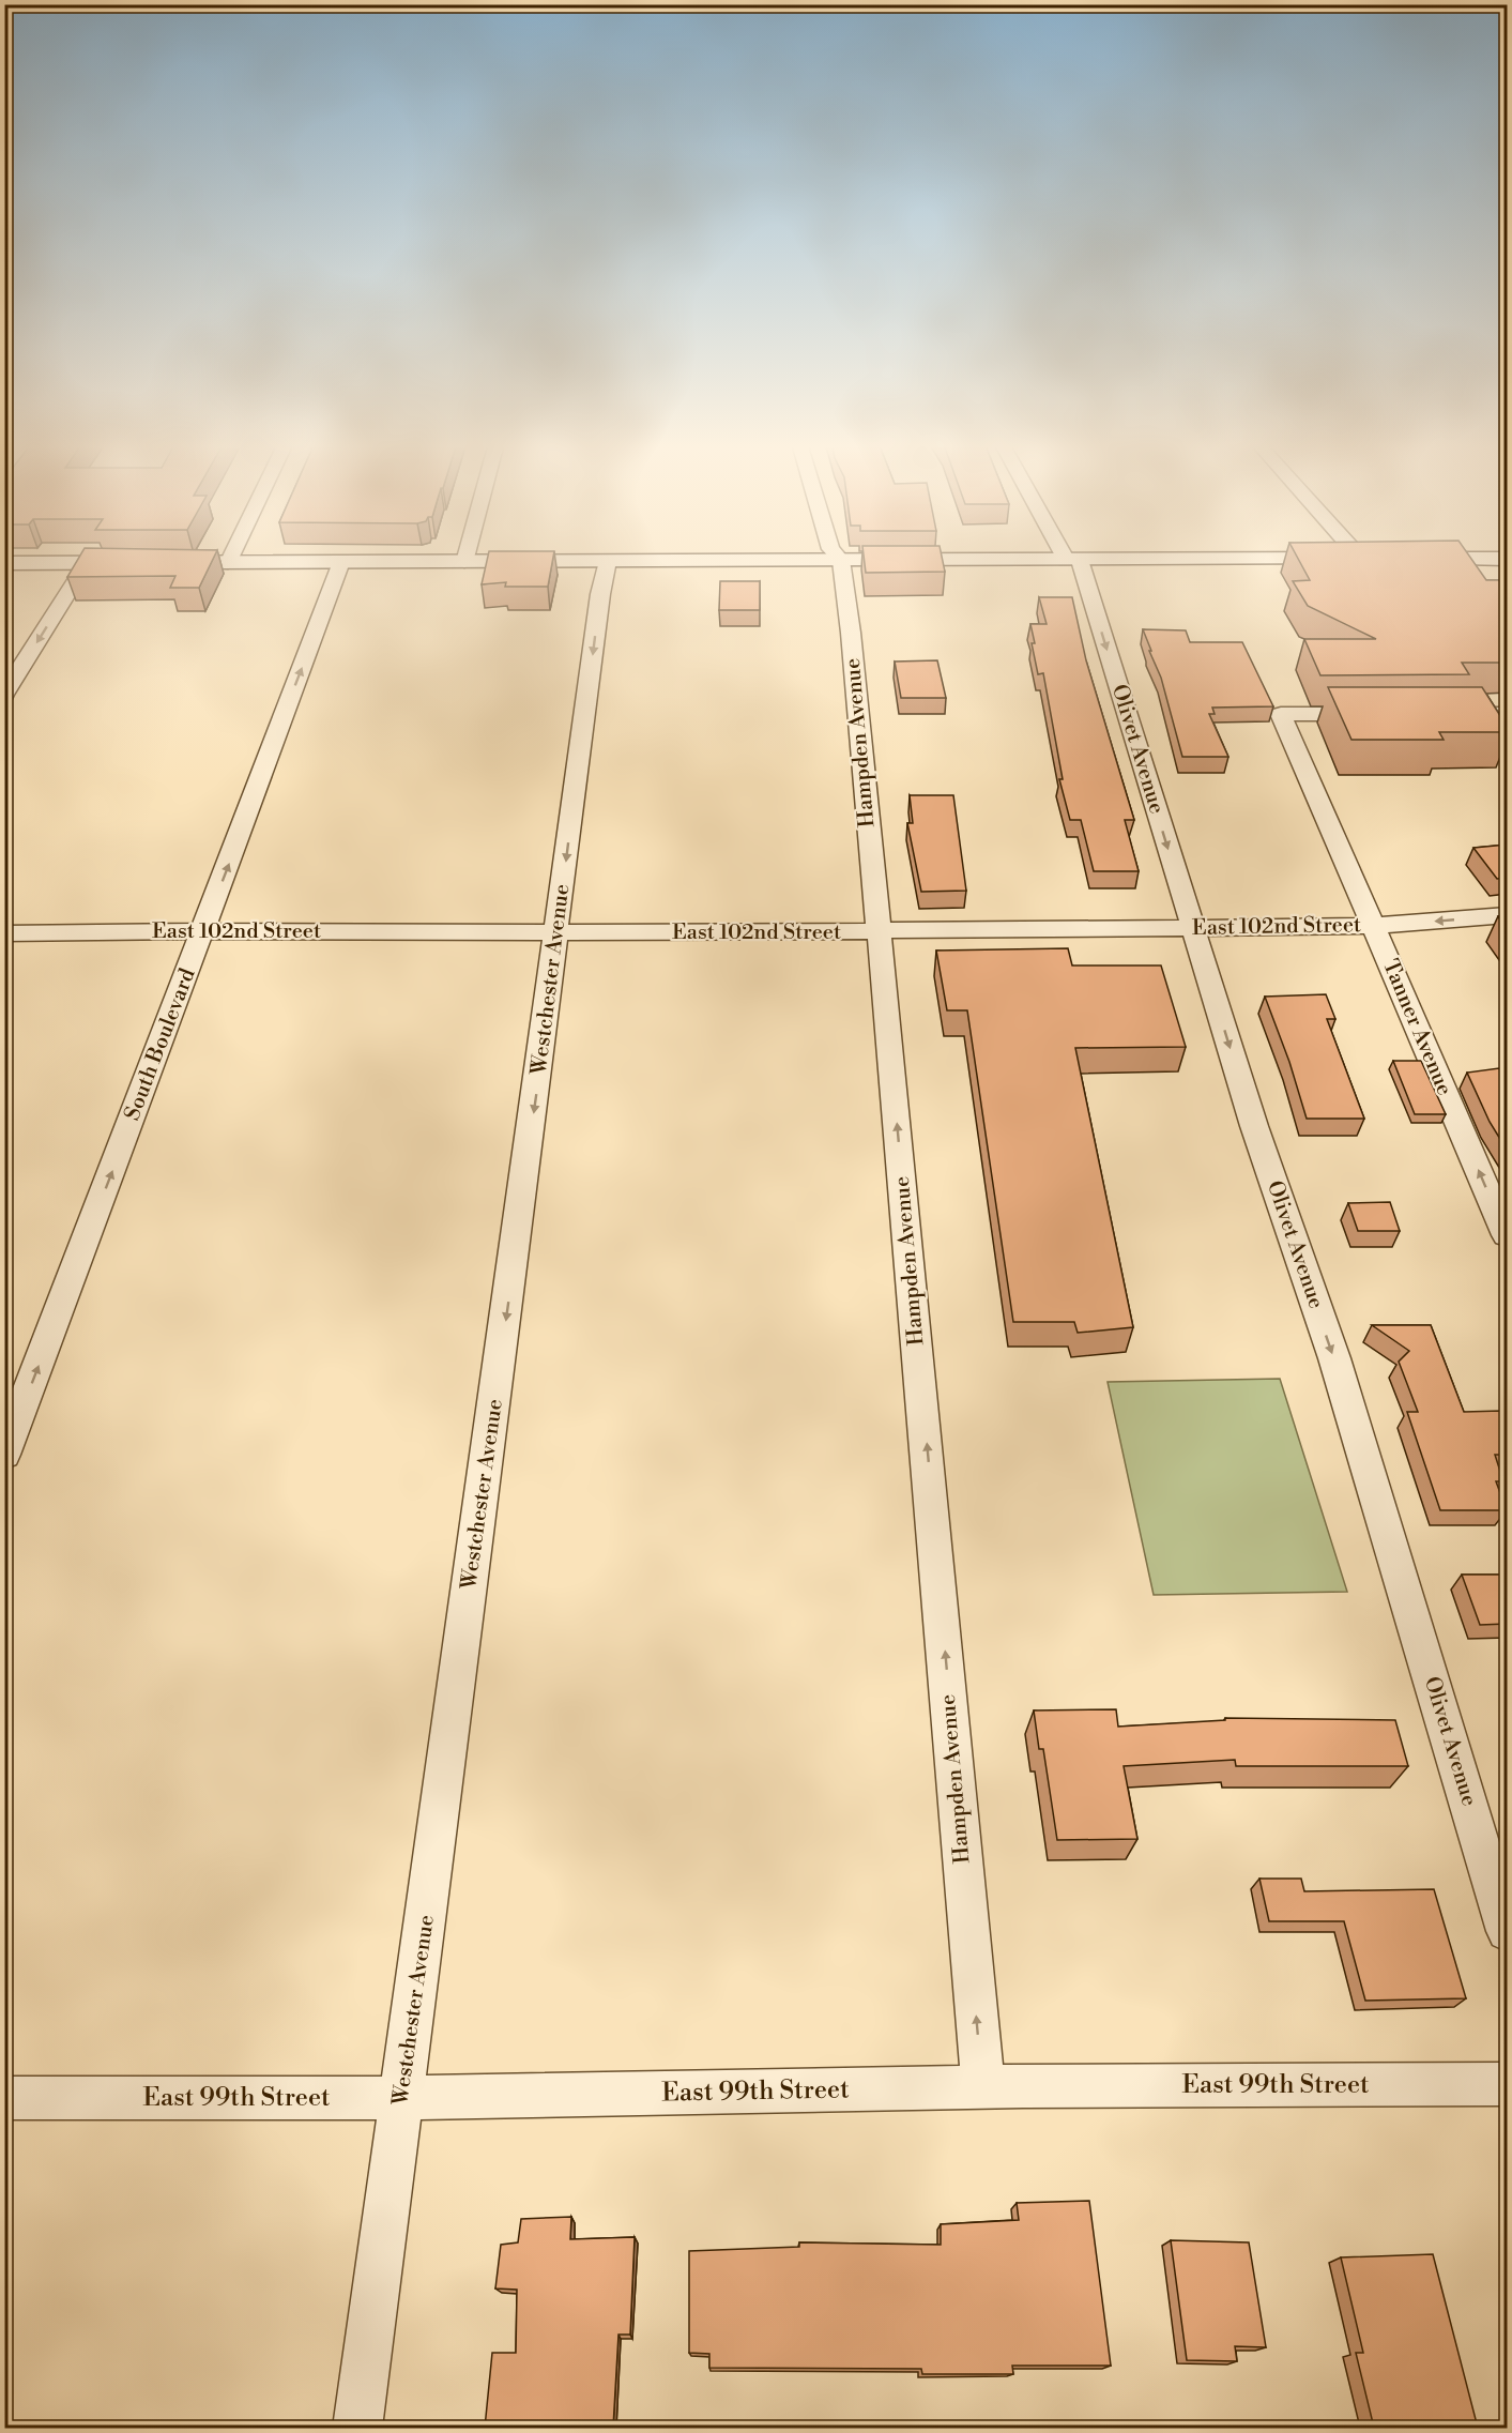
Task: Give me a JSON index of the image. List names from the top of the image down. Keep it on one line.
{"streets":{"street":["Hampden Avenue","Olivet Avenue","East 102nd Street","Westchester Avenue","Tanner Avenue","South Boulevard","East 99th Street"]},"crossings":[["Hampden Avenue","East 102nd Street"],["Hampden Avenue","East 99th Street"],["Olivet Avenue","East 102nd Street"],["East 102nd Street","Westchester Avenue"],["East 102nd Street","Tanner Avenue"],["East 102nd Street","South Boulevard"],["Westchester Avenue","East 99th Street"]],"one_way":["Hampden Avenue","Olivet Avenue","Westchester Avenue","Tanner Avenue","South Boulevard"]}
